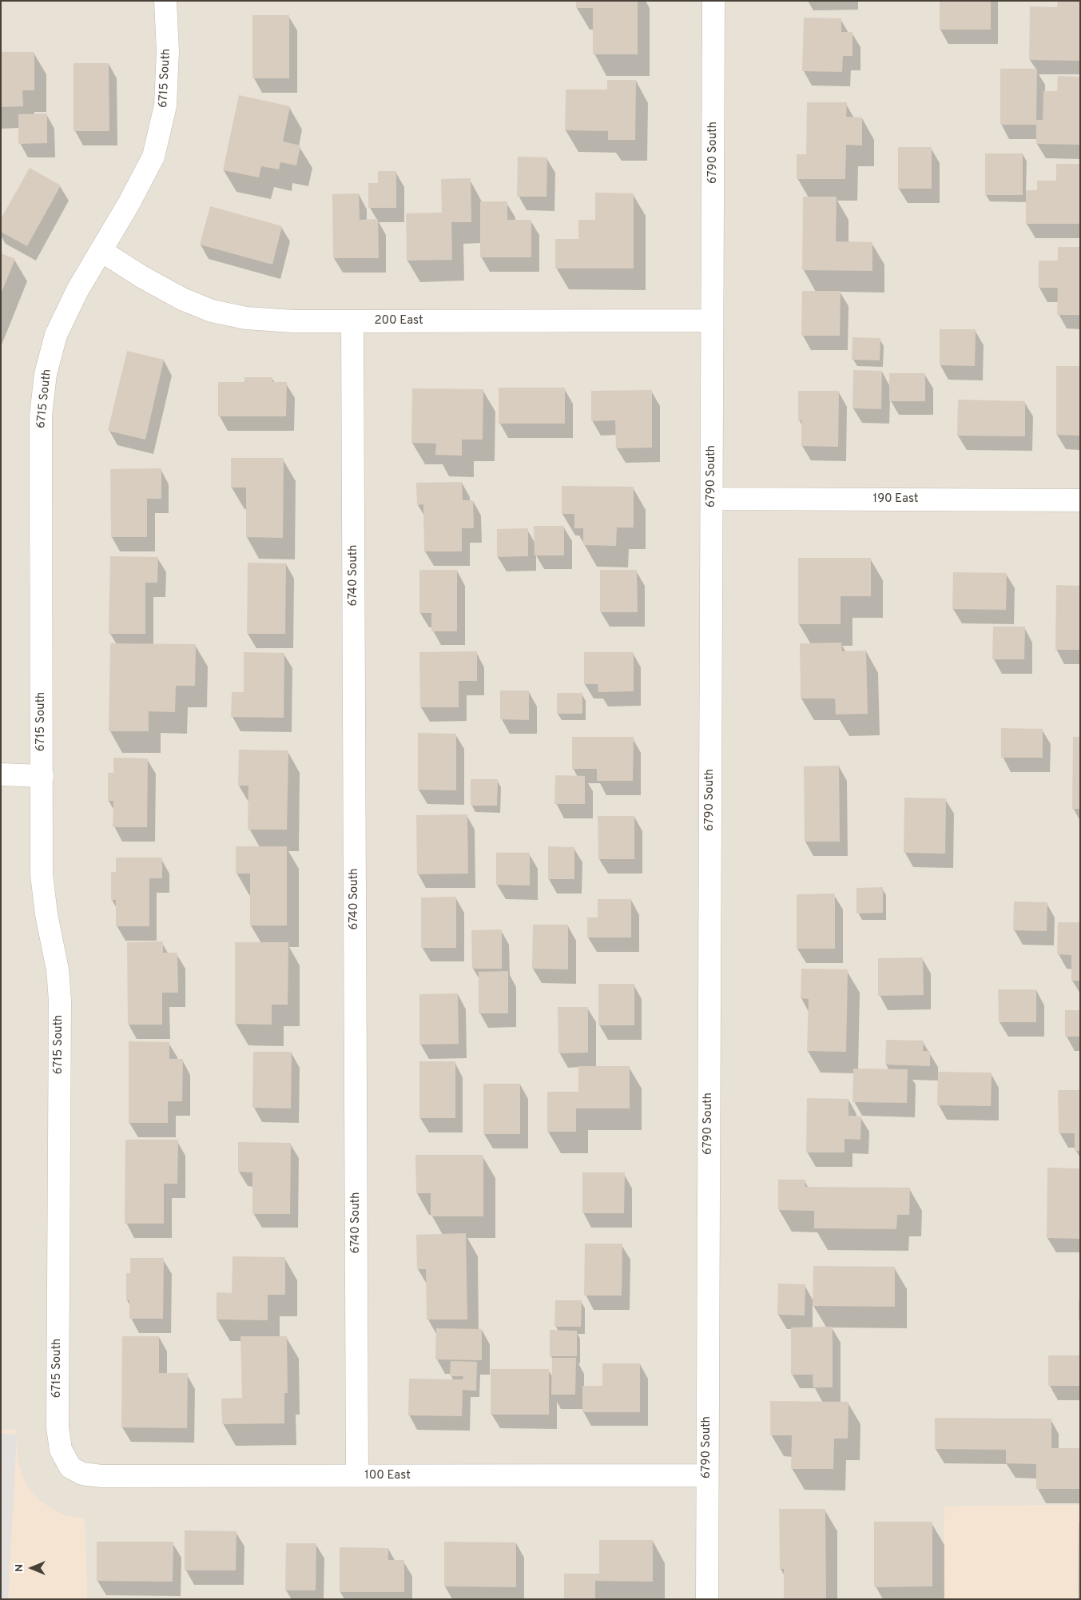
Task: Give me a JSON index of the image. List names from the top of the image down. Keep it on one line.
{"streets":{"street":["6715 South","6790 South","200 East","190 East","6740 South","100 East"]},"crossings":[["6715 South","200 East"],["6715 South","100 East"],["6790 South","200 East"],["6790 South","190 East"],["6790 South","100 East"],["200 East","6740 South"],["6740 South","100 East"]],"north":"left"}
